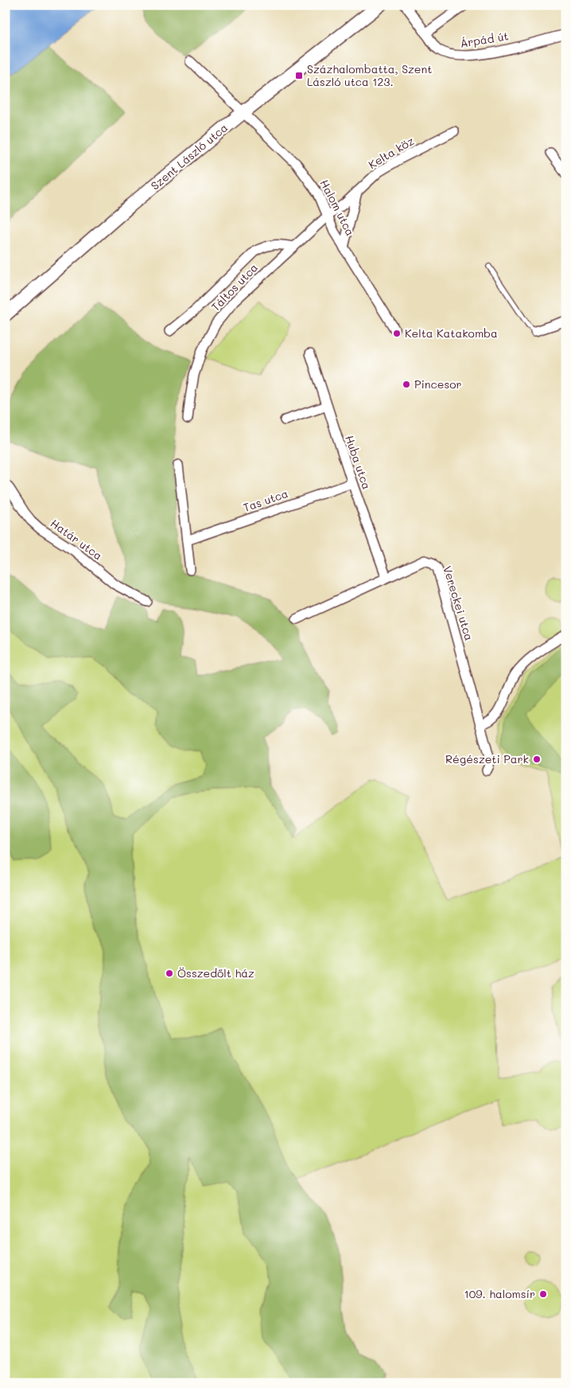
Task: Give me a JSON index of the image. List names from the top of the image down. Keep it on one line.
{"streets":{"street":["Árpád út","Kelta köz","Szent László utca","Halom utca","Táltos utca","Huba utca","Tas utca","Határ utca","Vereckei utca"]},"crossings":[["Kelta köz","Halom utca"],["Kelta köz","Táltos utca"],["Szent László utca","Halom utca"],["Halom utca","Táltos utca"],["Huba utca","Tas utca"],["Huba utca","Vereckei utca"]],"places":{"transit":["Százhalombatta, Szent László utca 123."],"other":["Kelta Katakomba","Pincesor","Régészeti Park","Összedőlt ház","109. halomsír"]}}
